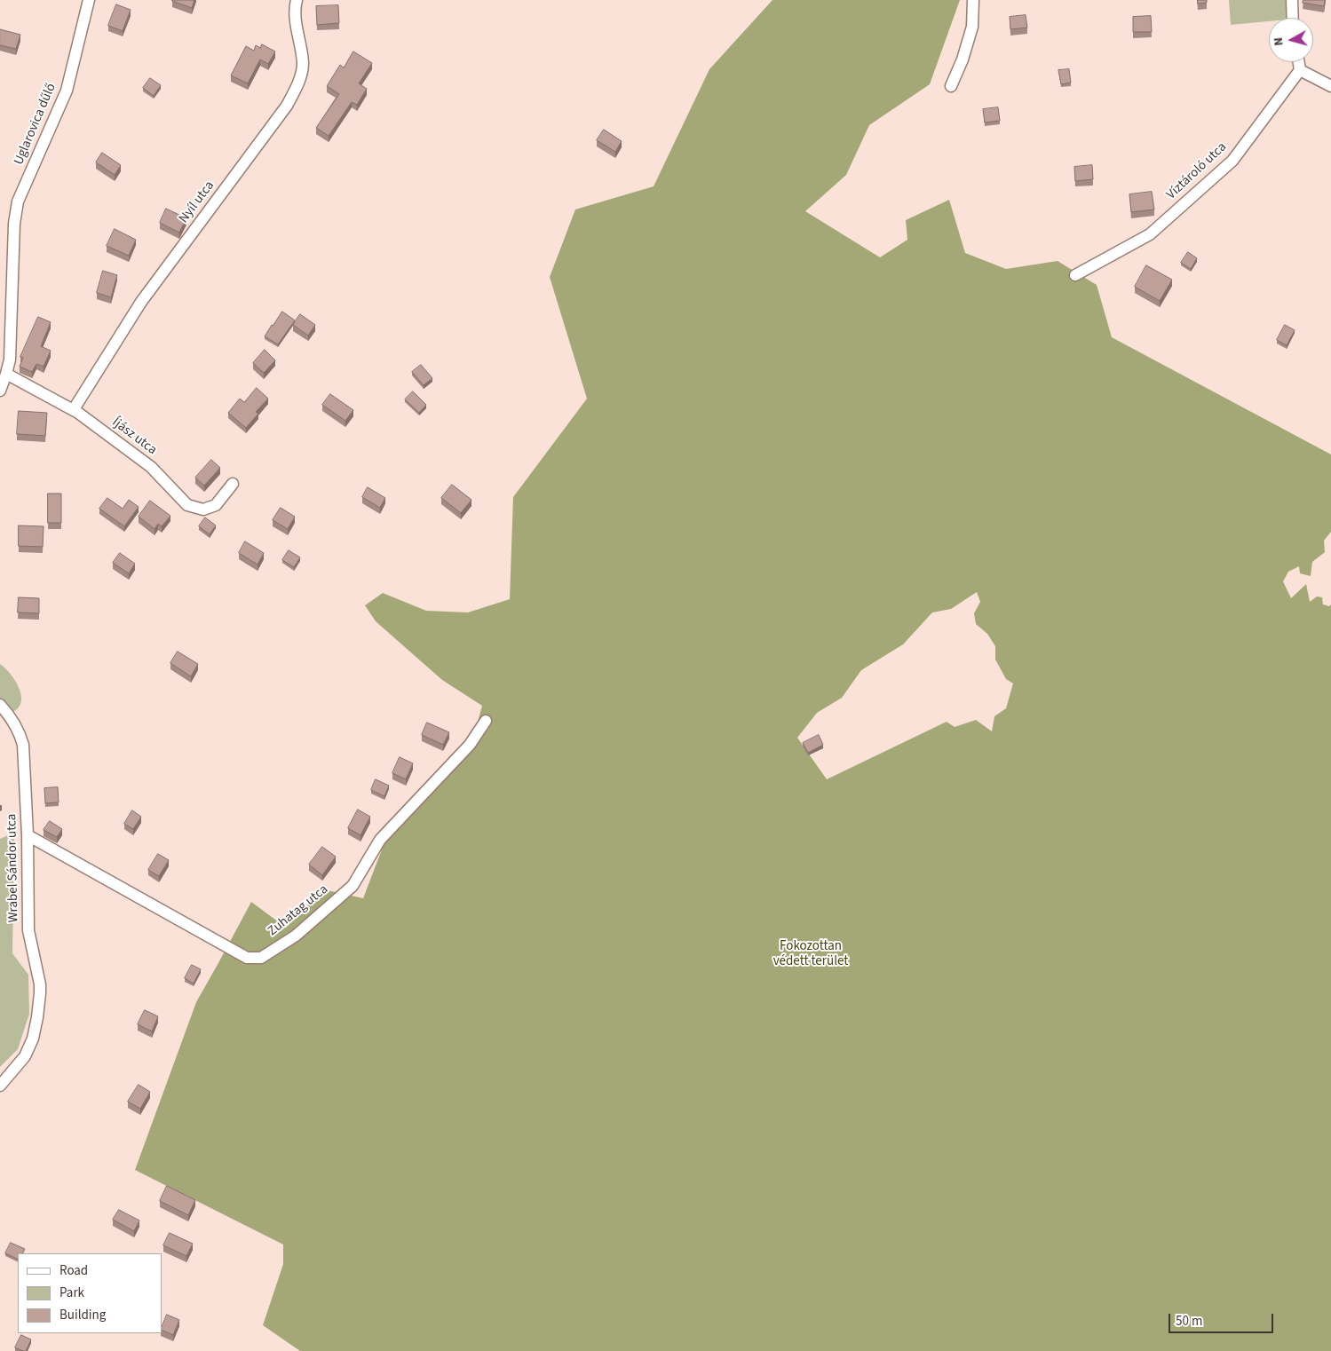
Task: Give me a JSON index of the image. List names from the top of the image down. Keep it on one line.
{"streets":{"street":["Uglarovica dűlő","Víztároló utca","Nyíl utca","Íjász utca","Wrabel Sándor utca","Zuhatag utca"]},"crossings":[["Uglarovica dűlő","Íjász utca"],["Nyíl utca","Íjász utca"],["Wrabel Sándor utca","Zuhatag utca"]],"parks":["Fokozottan védett terület"],"legend":["Road","Park","Building"],"scale_bar":"50 m","north":"left"}
